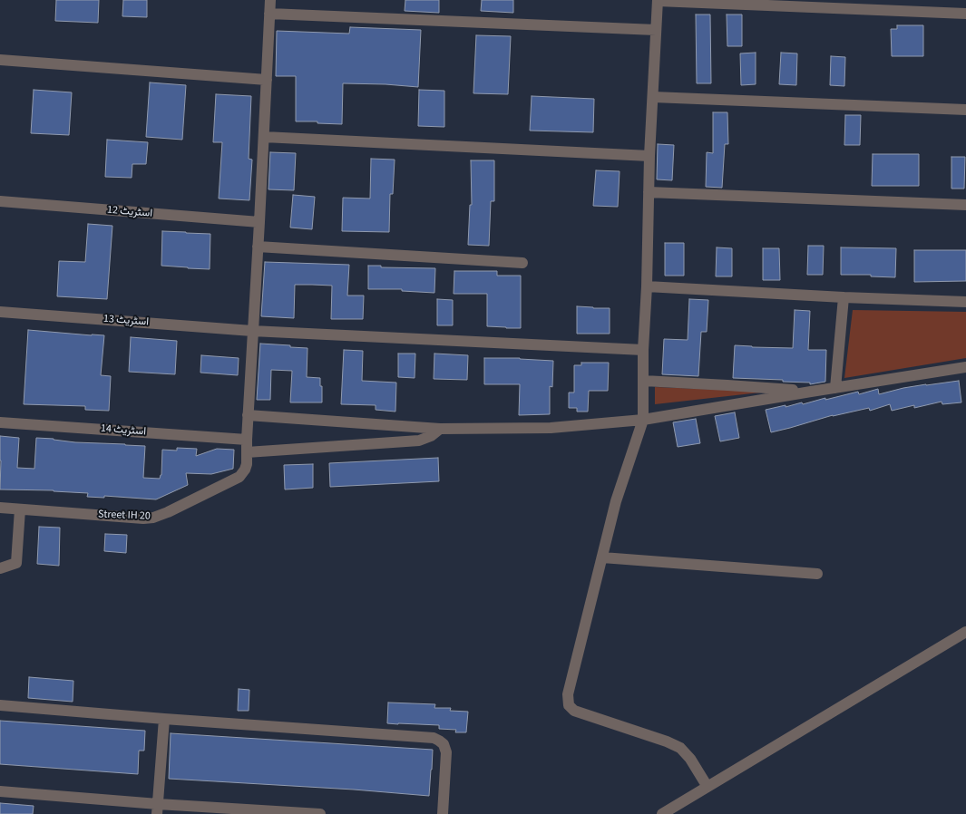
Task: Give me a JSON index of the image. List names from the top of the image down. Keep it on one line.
{"streets":{"street":["اسٹریٹ 12","اسٹریٹ 13","اسٹریٹ 14","Street IH 20"]}}
